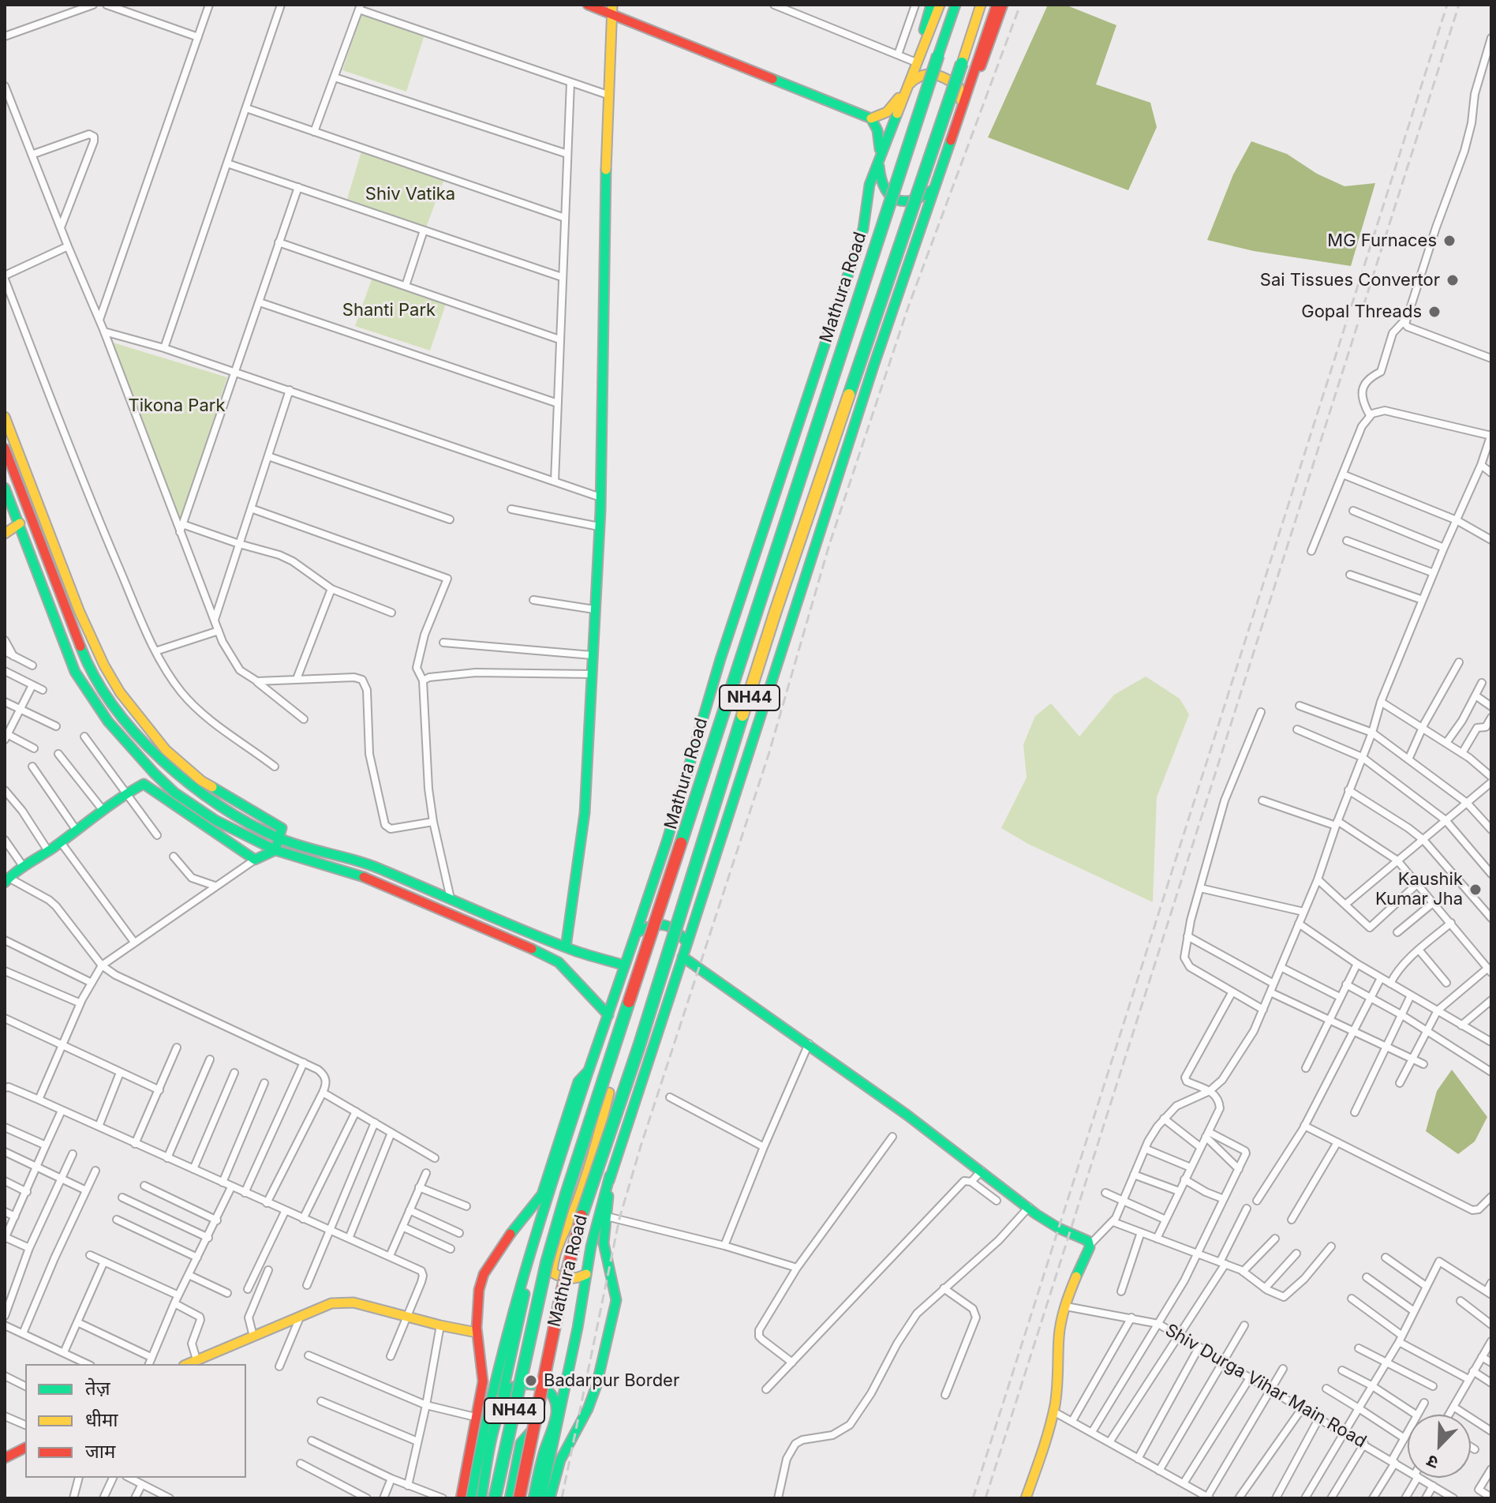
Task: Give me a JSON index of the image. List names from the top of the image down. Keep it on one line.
{"streets":{"main road":["Mathura Road","NH44"],"street":["Shiv Durga Vihar Main Road"]},"parks":["Shiv Vatika","Shanti Park","Tikona Park"],"places":["MG Furnaces","Sai Tissues Convertor","Gopal Threads","Kaushik Kumar Jha","Badarpur Border"],"legend":["तेज़","धीमा","जाम"],"north":"bottom left"}
